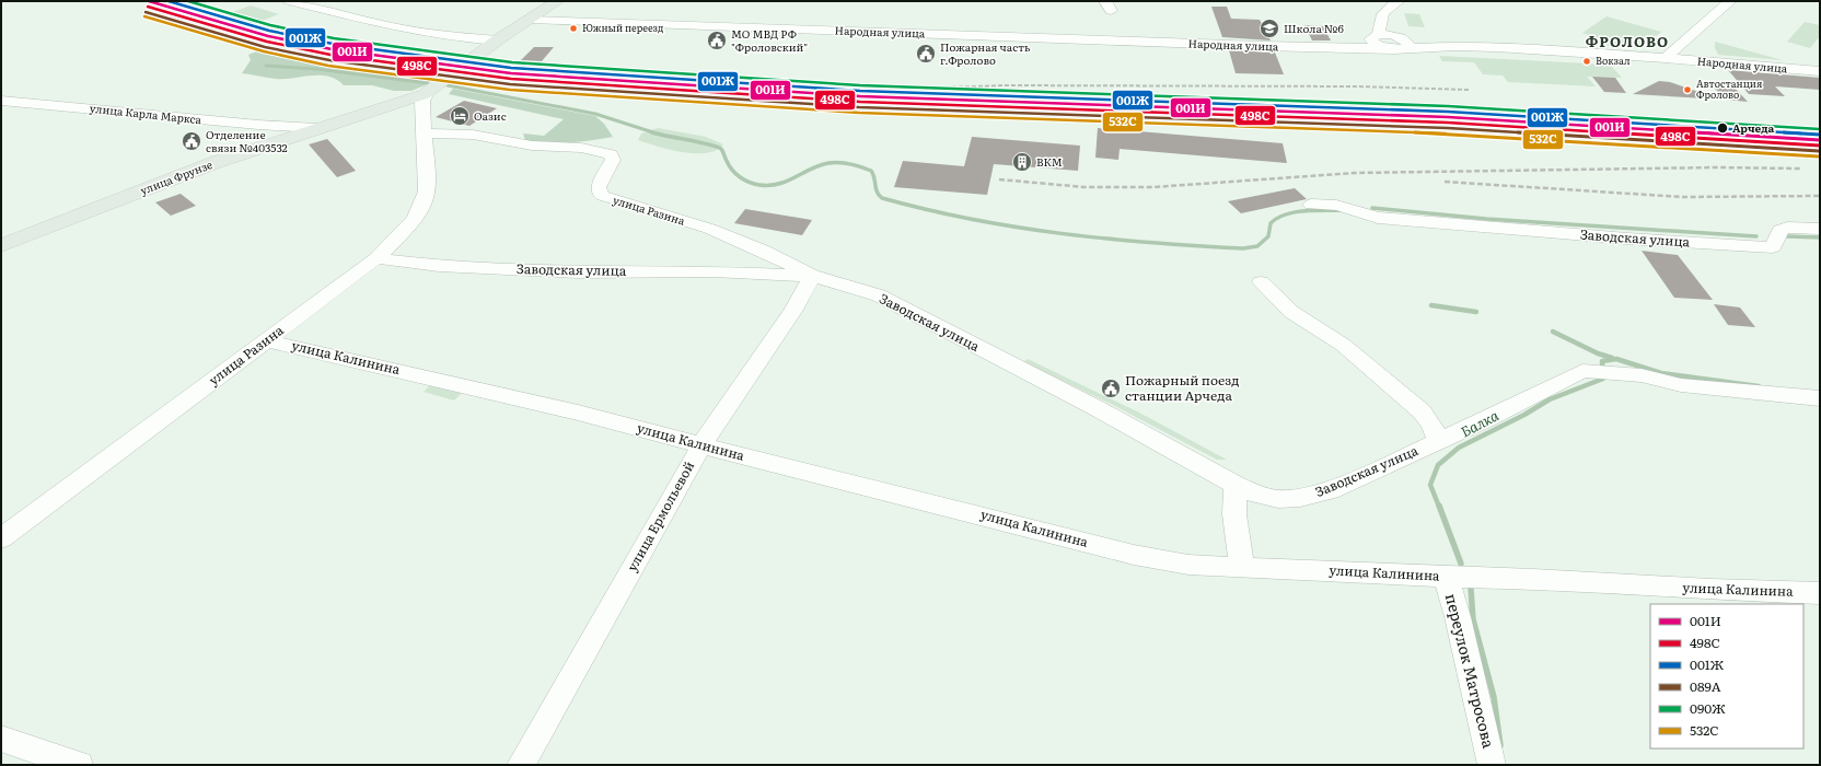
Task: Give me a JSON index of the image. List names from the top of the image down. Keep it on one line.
{"streets":{"main road":["улица Фрунзе"],"street":["Народная улица","улица Карла Маркса","улица Разина","Заводская улица","улица Калинина","улица Ермольевой","переулок Матросова"]},"crossings":[["Народная улица","улица Фрунзе"],["улица Карла Маркса","улица Фрунзе"],["улица Фрунзе","улица Разина"],["улица Разина","Заводская улица"],["улица Разина","улица Калинина"],["улица Разина","улица Ермольевой"],["Заводская улица","улица Ермольевой"],["улица Калинина","улица Ермольевой"],["улица Калинина","переулок Матросова"]],"districts":["ФРОЛОВО"],"water":["Балка"],"places":{"other":["Южный переезд","Вокзал","Автостанция Фролово","Арчеда"],"school or university":["Школа №6"],"public building":["МО МВД РФ \"Фроловский\"","Пожарная часть г.Фролово","Отделение связи №403532","Пожарный поезд станции Арчеда"],"hotel":["Оазис"],"building":["ВКМ"]},"lines":["transit line 001И","transit line 001Ж","transit line 090Ж","transit line 498С","transit line 089А","transit line 532С"],"legend":["001И","498С","001Ж","089А","090Ж","532С"]}
